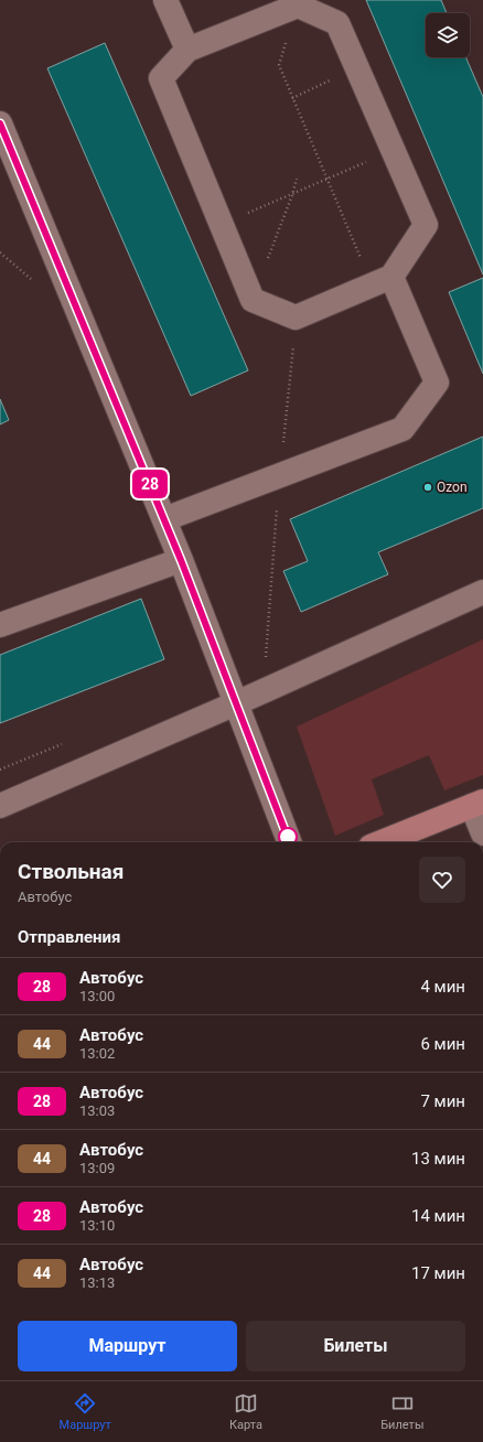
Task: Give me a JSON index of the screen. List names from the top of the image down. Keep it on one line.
{"places":["Ozon"],"lines":["bus line 28"],"page":{"on_map":"28","heading":[["Ствольная","Автобус"],"Отправления"],"list":[{"mark":"28","name":"Автобус","note":"13:00","value":"4 мин"},{"mark":"44","name":"Автобус","note":"13:02","value":"6 мин"},{"mark":"28","name":"Автобус","note":"13:03","value":"7 мин"},{"mark":"44","name":"Автобус","note":"13:09","value":"13 мин"},{"mark":"28","name":"Автобус","note":"13:10","value":"14 мин"},{"mark":"44","name":"Автобус","note":"13:13","value":"17 мин"}],"buttons":["Маршрут","Билеты"],"tabs":["Маршрут","Карта","Билеты"]}}
